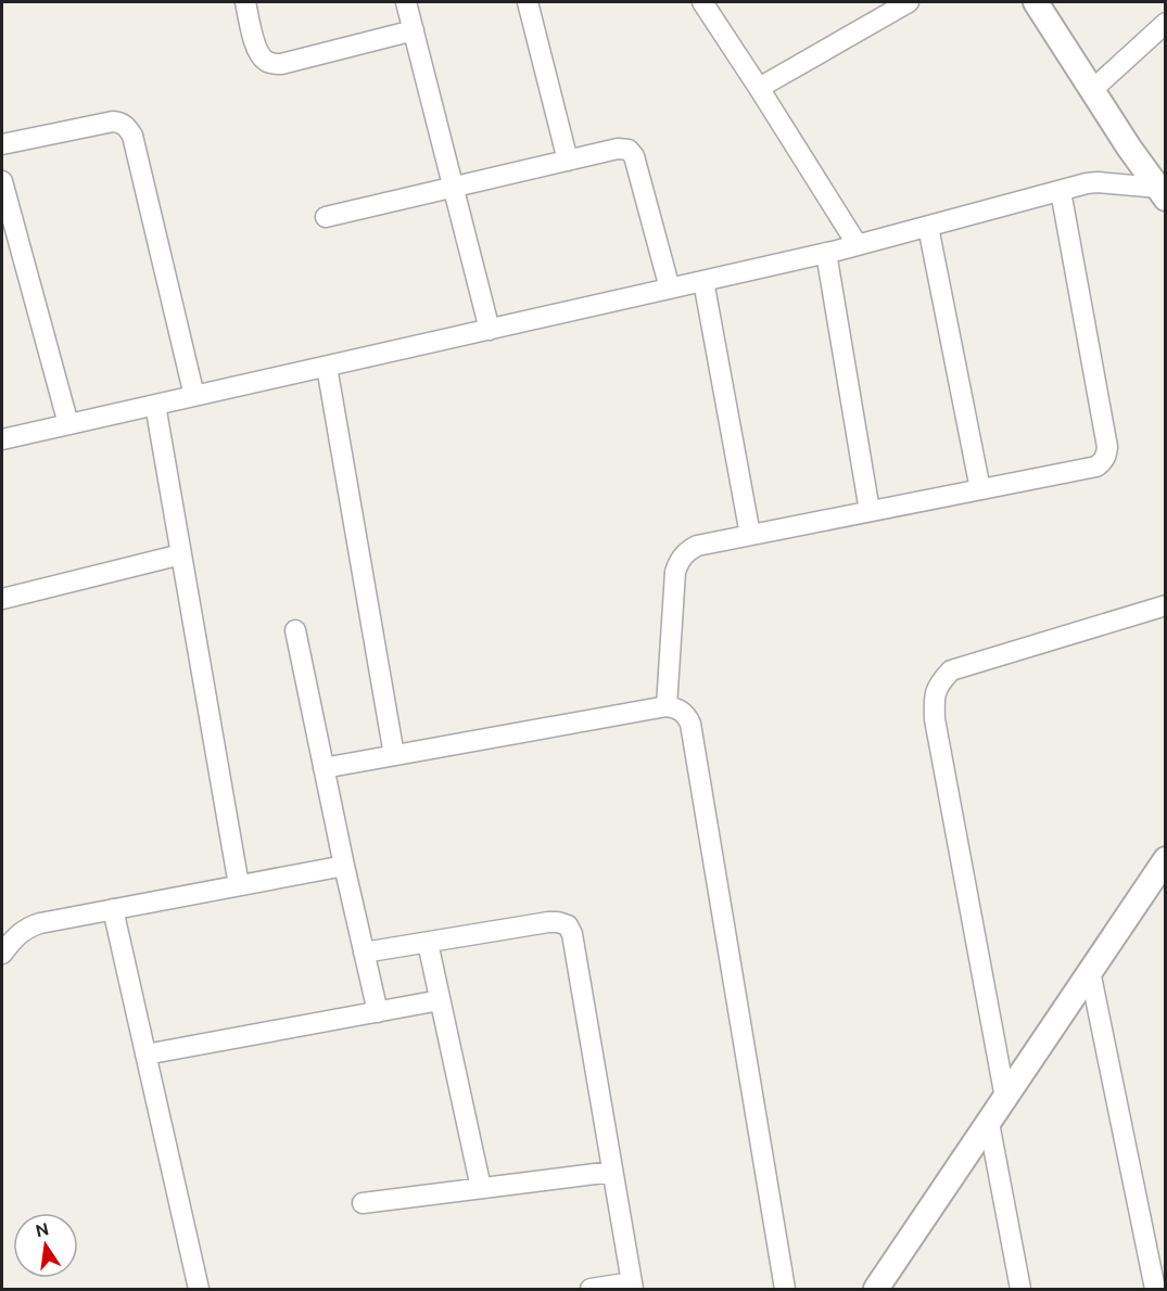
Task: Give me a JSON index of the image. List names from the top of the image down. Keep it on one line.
{"north":"top"}
